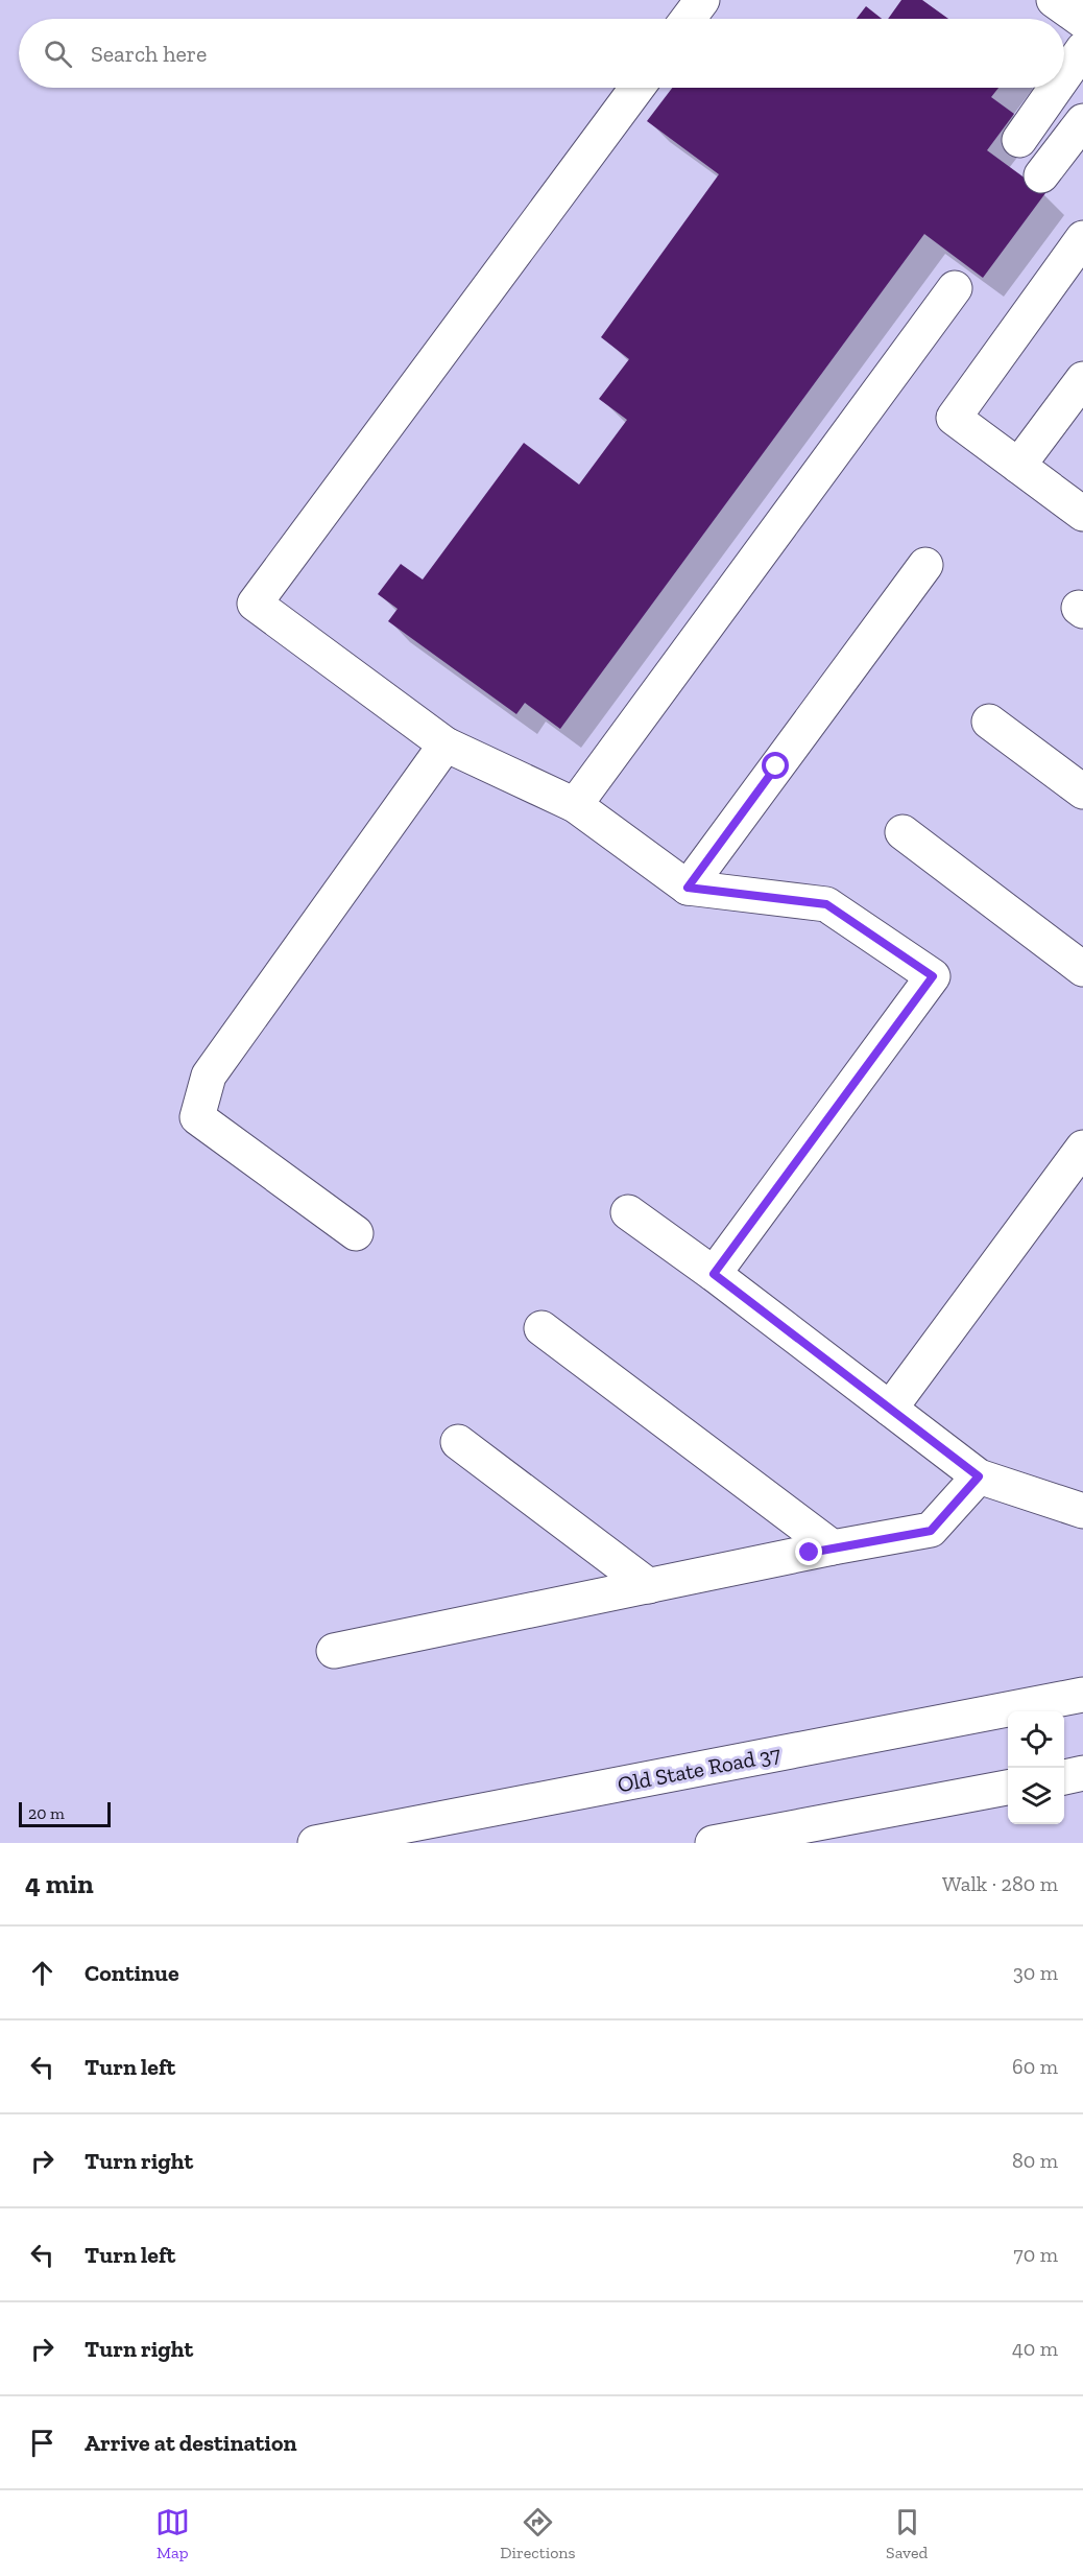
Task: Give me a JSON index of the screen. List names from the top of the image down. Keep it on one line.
{"streets":{"main road":["Old State Road 37"]},"scale_bar":"20 m","page":{"search":"Search here","scale":"20 m","heading":["4 min","Walk · 280 m"],"list":[["Continue","30 m"],["Turn left","60 m"],["Turn right","80 m"],["Turn left","70 m"],["Turn right","40 m"],"Arrive at destination"],"nav":["Map","Directions","Saved"]}}
